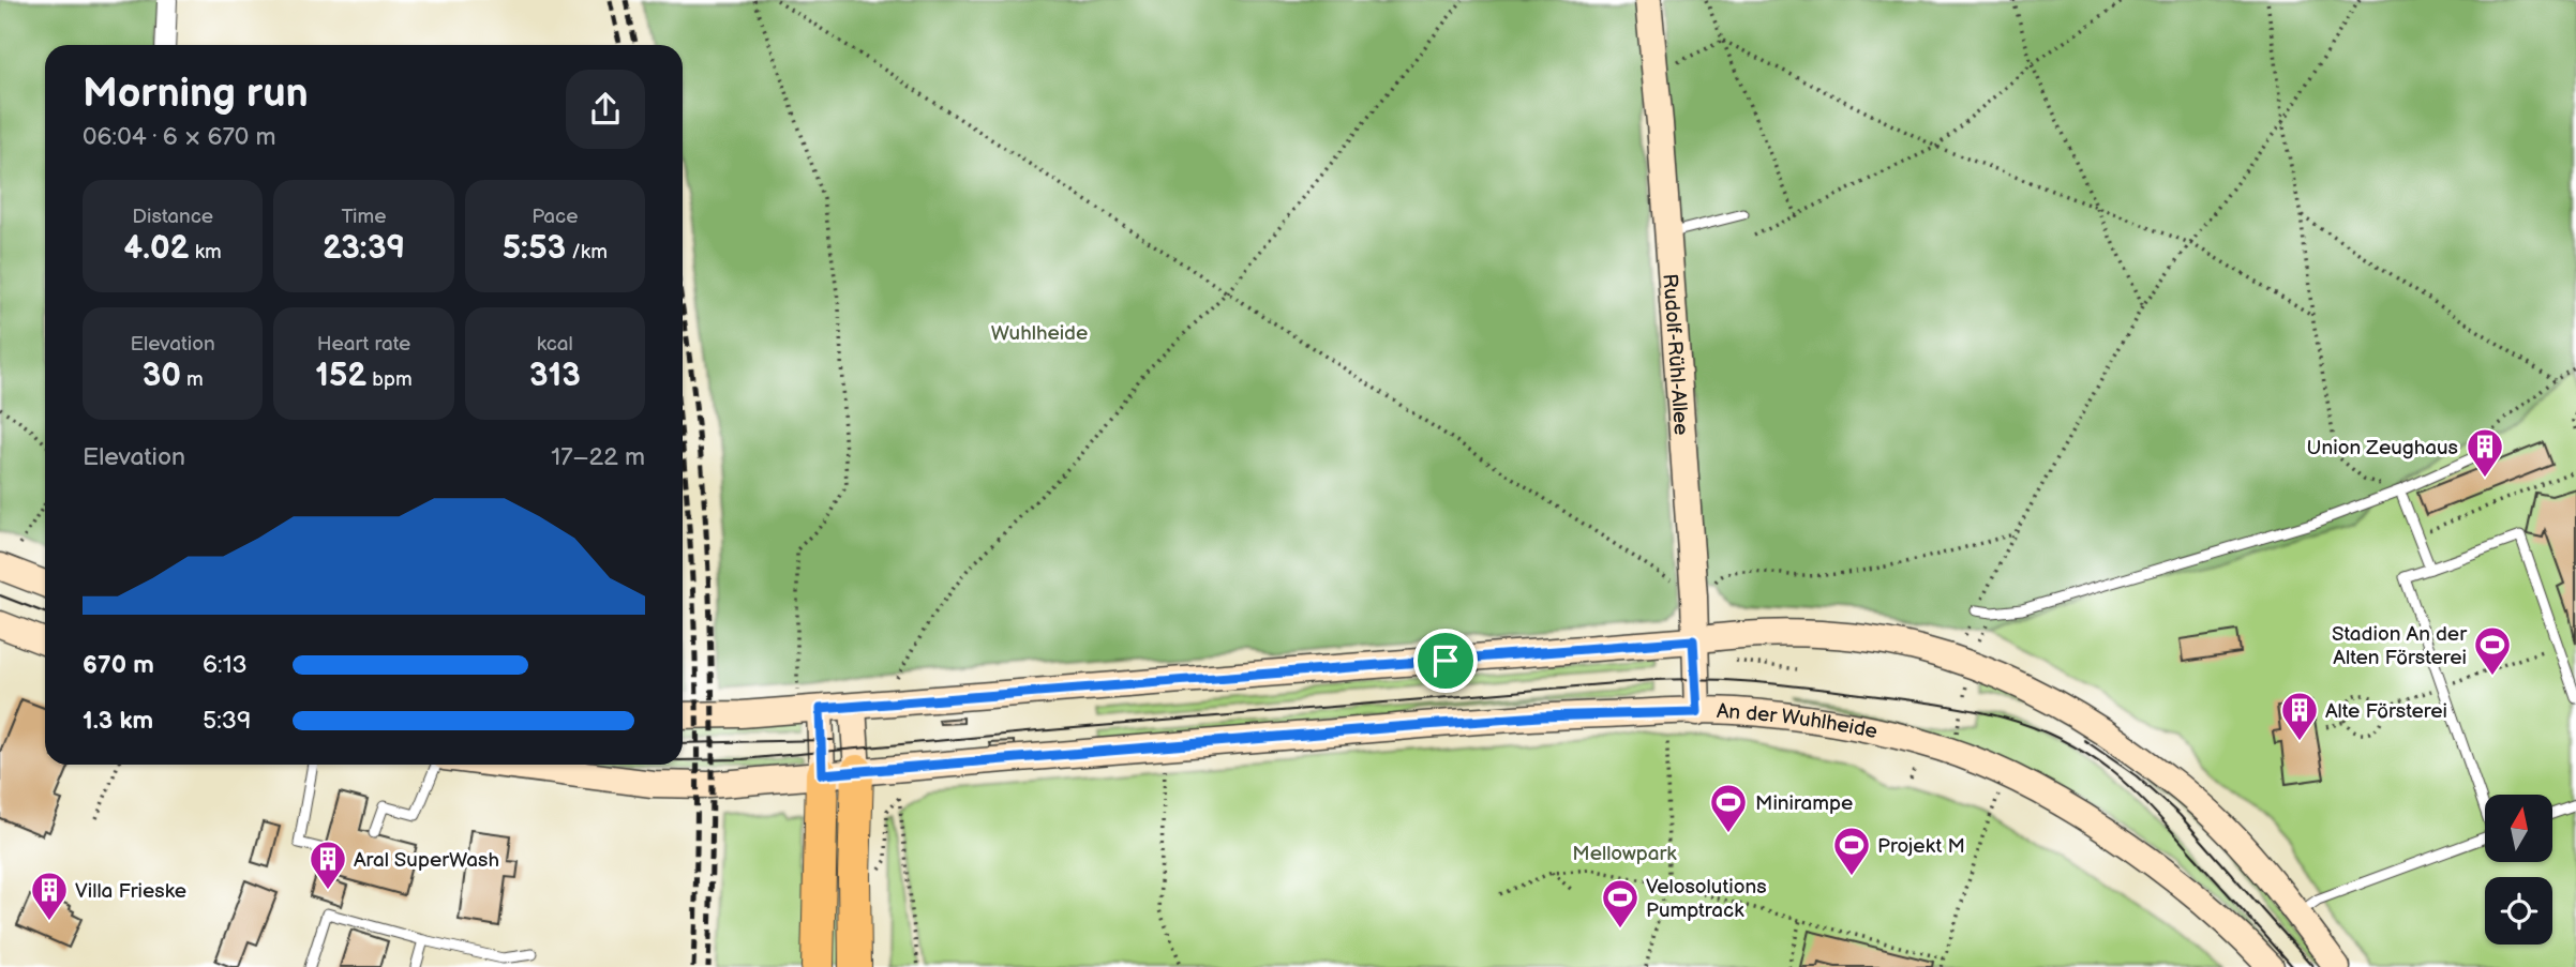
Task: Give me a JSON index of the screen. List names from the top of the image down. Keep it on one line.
{"streets":{"main road":["Rudolf-Rühl-Allee","An der Wuhlheide"]},"crossings":[["Rudolf-Rühl-Allee","An der Wuhlheide"]],"parks":["Wuhlheide","Mellowpark"],"places":{"building":["Union Zeughaus","Alte Försterei","Aral SuperWash","Villa Frieske"],"sports":["Stadion An der Alten Försterei","Minirampe","Projekt M","Velosolutions Pumptrack"]},"north":"top","page":{"heading":["Morning run","06:04 · 6 × 670 m"],"stats":[["Distance","4.02 km"],["Time","23:39"],["Pace","5:53 /km"],["Elevation","30 m"],["Heart rate","152 bpm"],["kcal","313"]],"chart":["Elevation","17–22 m"],"list":[{"name":"670 m","note":"6:13"},{"name":"1.3 km","note":"5:39"}]}}
